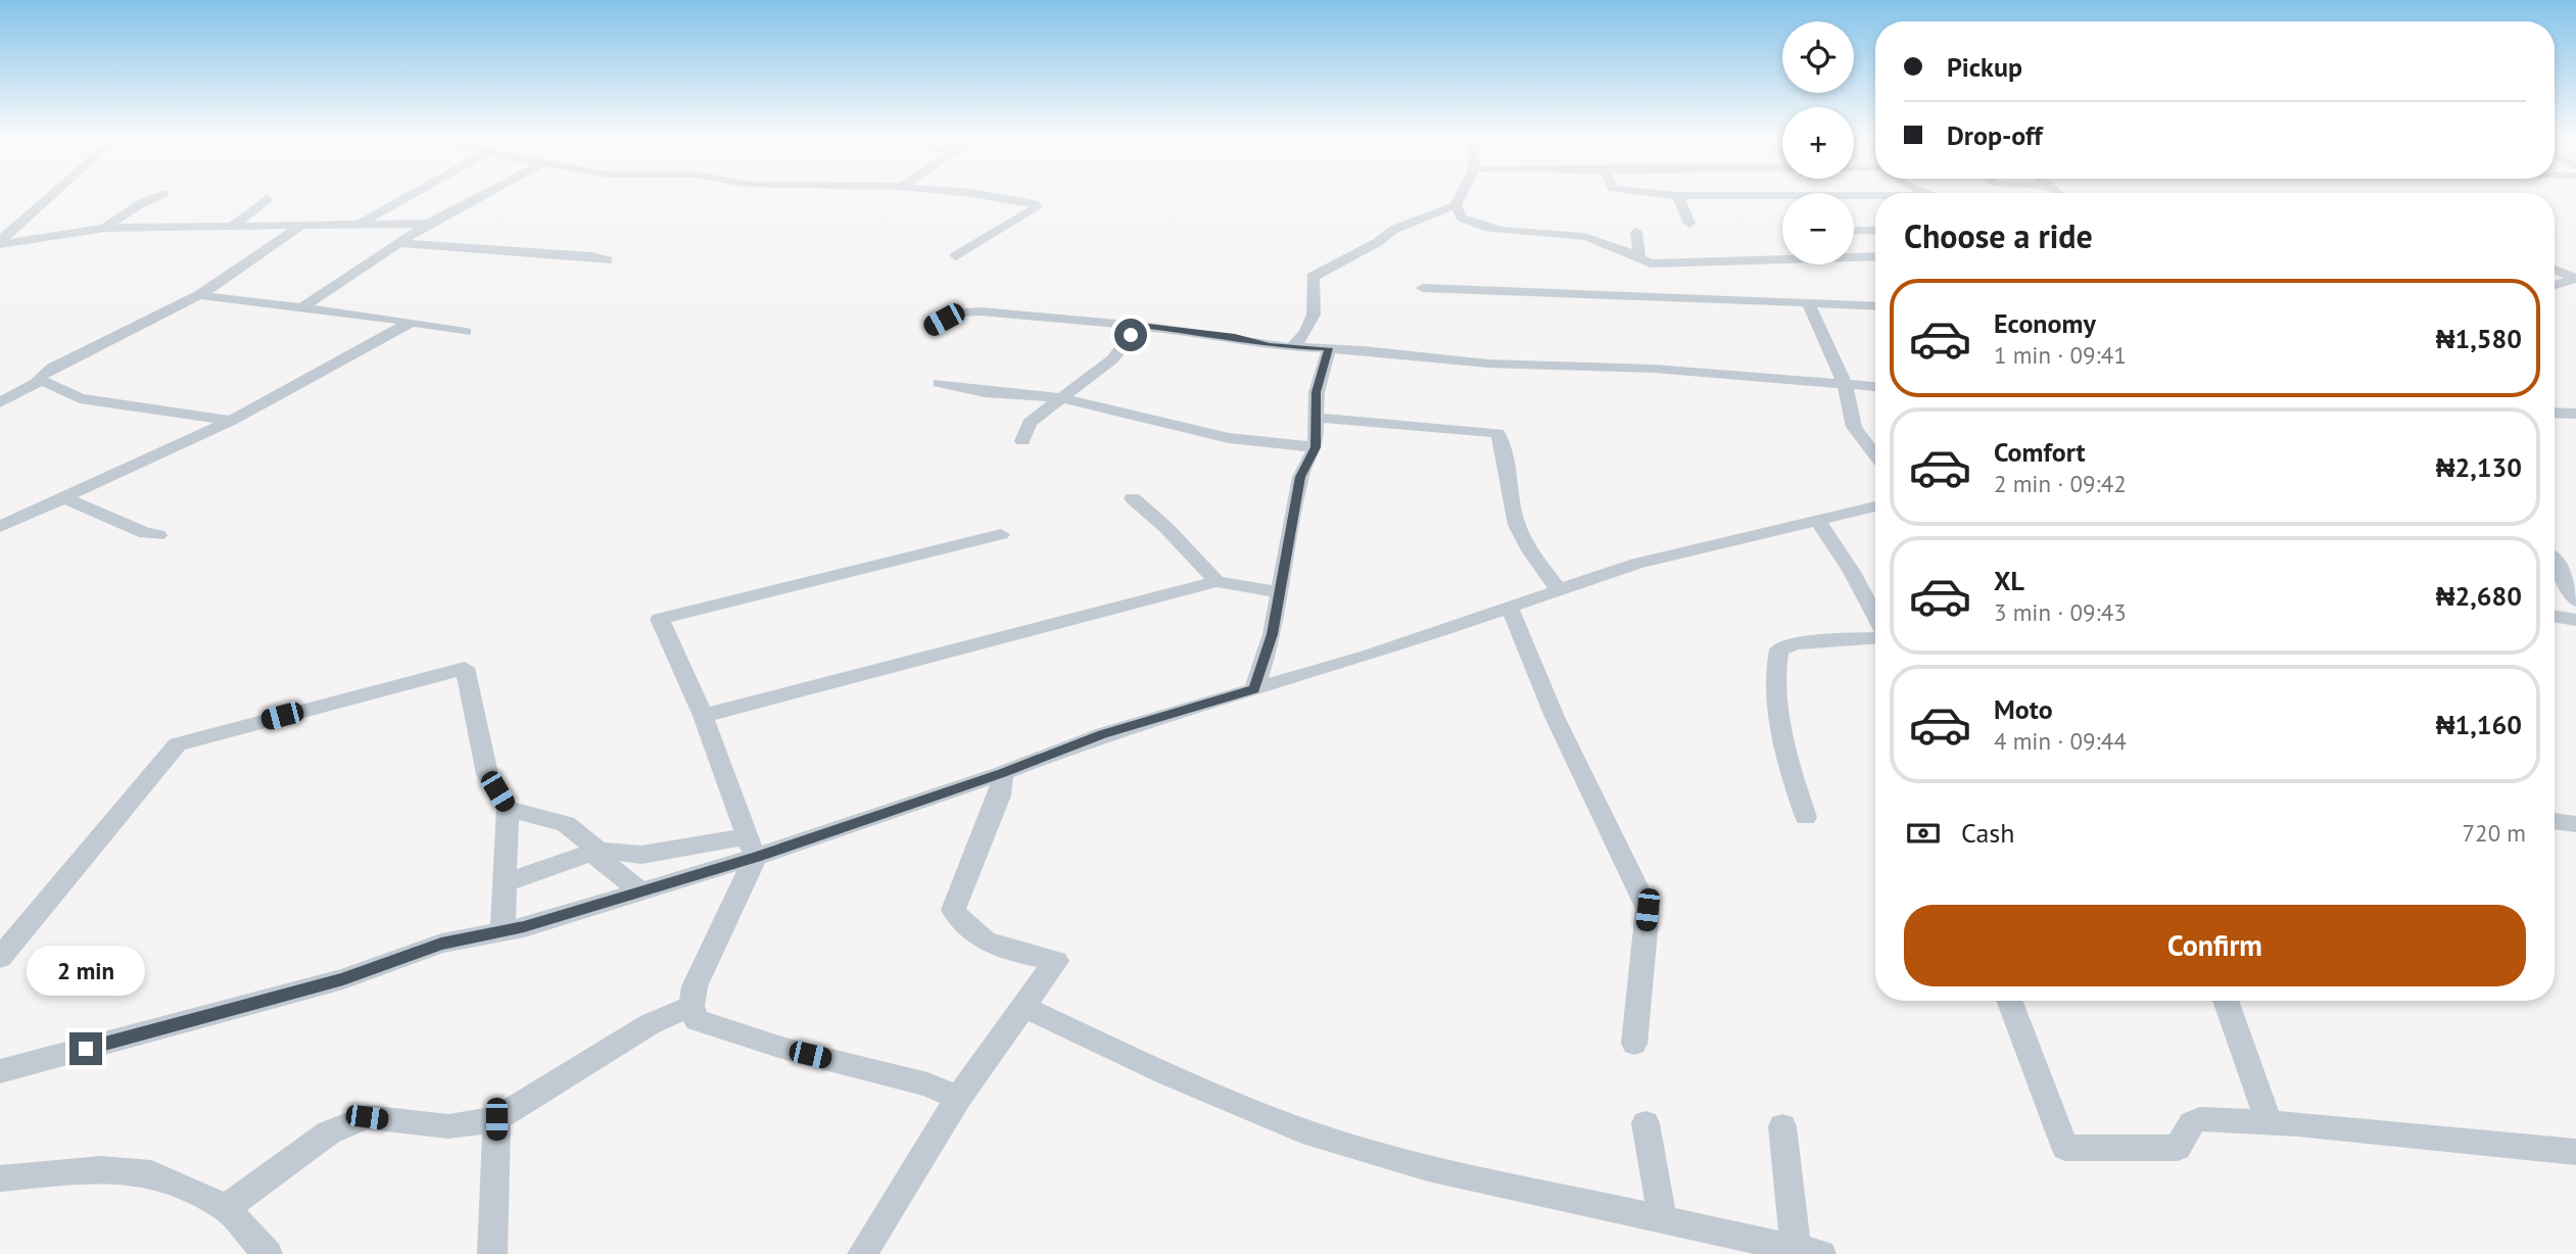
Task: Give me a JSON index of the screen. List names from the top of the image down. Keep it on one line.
{"page":{"map_buttons":["+","−"],"banner":["Pickup","Drop-off"],"heading":"Choose a ride","list":[{"name":"Economy","note":"1 min · 09:41","value":"₦1,580"},{"name":"Comfort","note":"2 min · 09:42","value":"₦2,130"},{"name":"XL","note":"3 min · 09:43","value":"₦2,680"},{"name":"Moto","note":"4 min · 09:44","value":"₦1,160"}],"pay":["Cash","720 m"],"buttons":"Confirm","bubble":"2 min"}}
